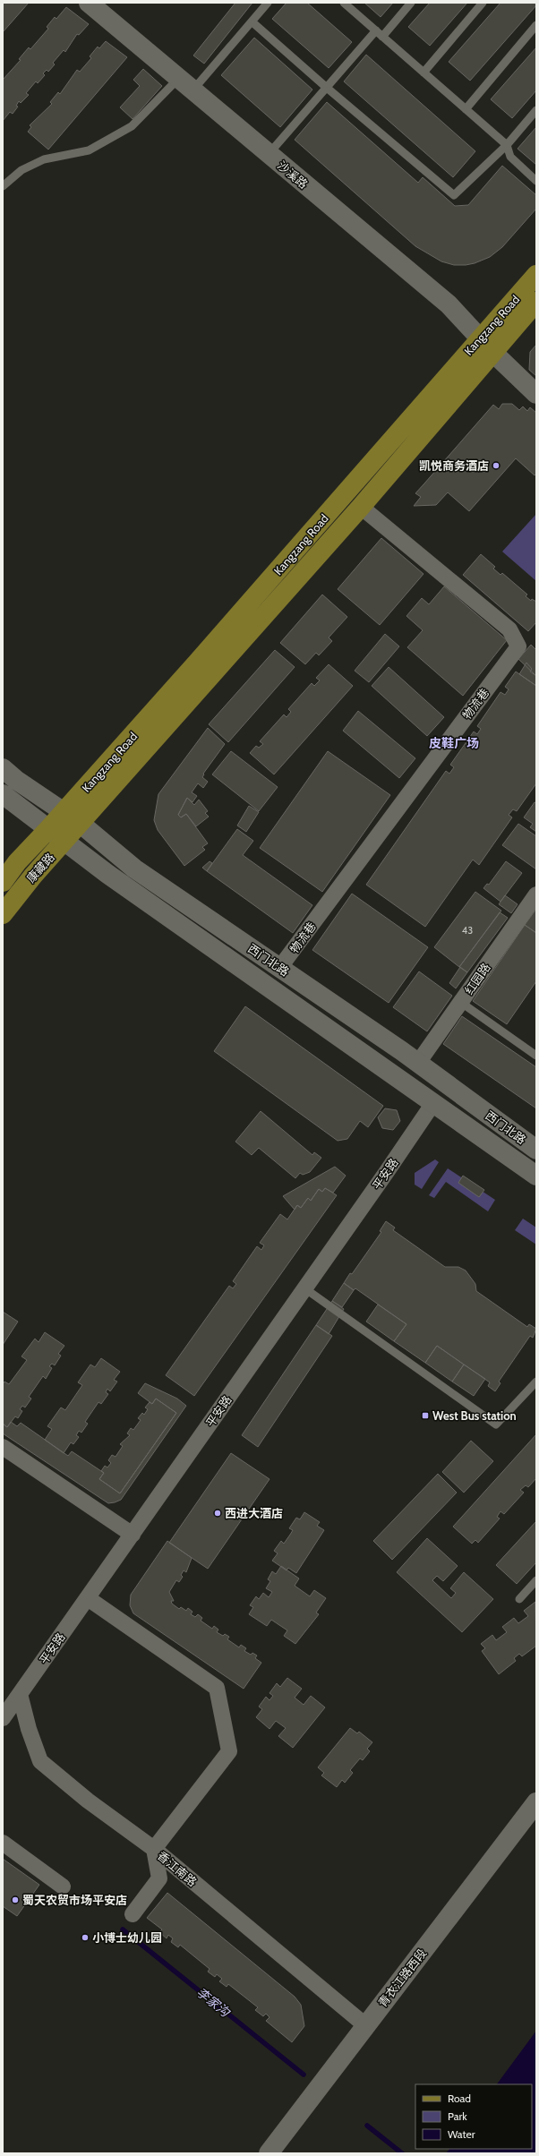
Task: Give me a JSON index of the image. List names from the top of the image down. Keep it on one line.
{"streets":{"main road":["沙溪路","Kangzang Road","康藏路","西门北路","青衣江路西段"],"street":["物流巷","红园路","平安路","香江南路"]},"crossings":[["沙溪路","Kangzang Road"],["Kangzang Road","物流巷"],["Kangzang Road","康藏路"],["Kangzang Road","西门北路"],["物流巷","西门北路"],["康藏路","西门北路"],["西门北路","红园路"],["西门北路","平安路"],["平安路","香江南路"],["香江南路","青衣江路西段"]],"districts":["皮鞋广场"],"water":["李家沟"],"places":{"other":["凯悦商务酒店","西进大酒店","蜀天农贸市场平安店","小博士幼儿园"],"transit":["West Bus station"]},"house_numbers":["43"],"legend":["Road","Park","Water"]}
